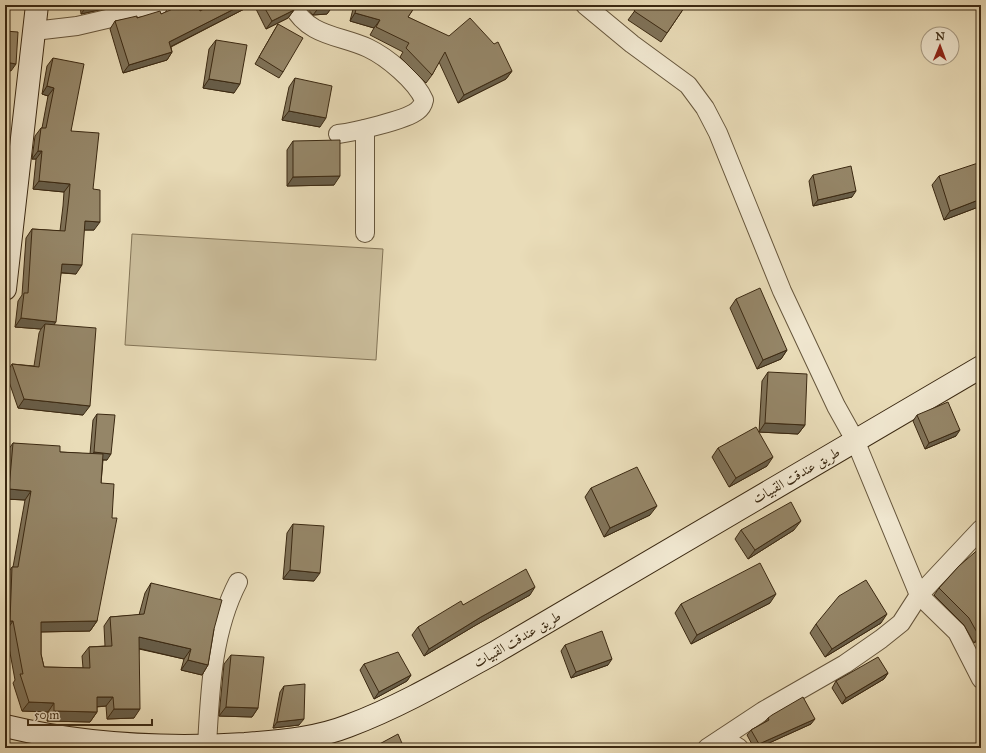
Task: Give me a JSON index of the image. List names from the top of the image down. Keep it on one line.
{"streets":{"main road":["طريق عندقت القبيات"]},"scale_bar":"50 m","north":"top"}
